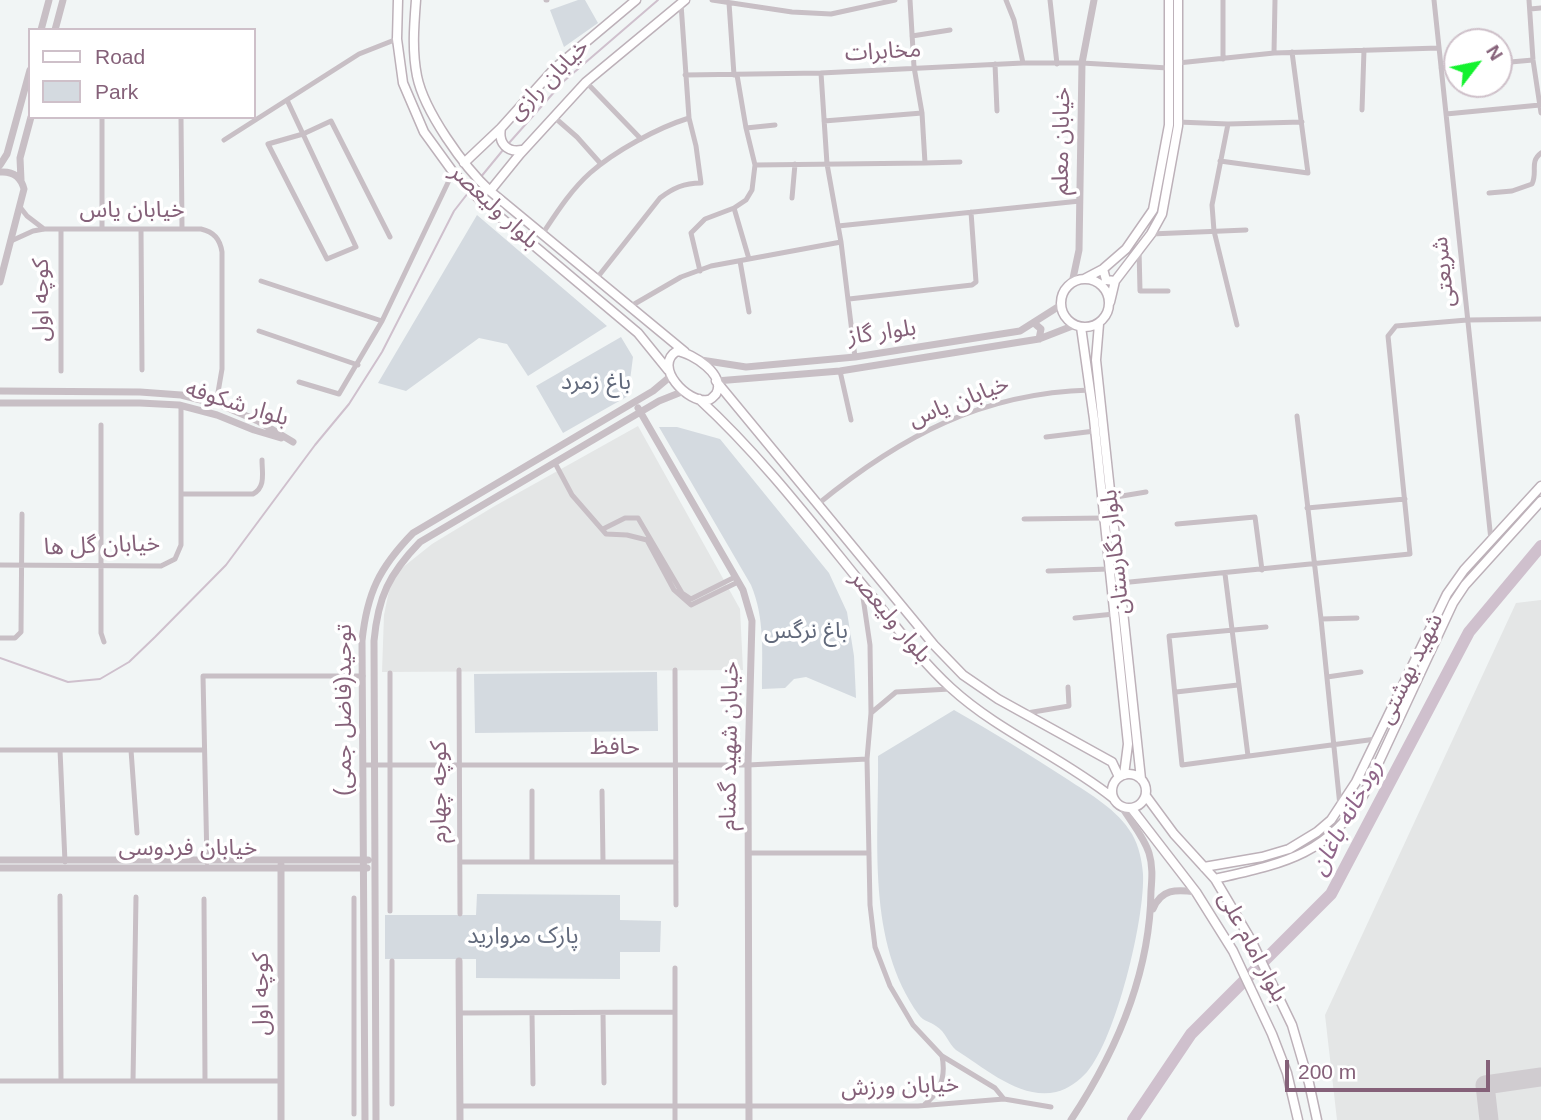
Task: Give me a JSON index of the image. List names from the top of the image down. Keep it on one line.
{"streets":{"main road":["خیابان رازی","بلوار ولیعصر","بلوار نگارستان","شهید بهشتی","بلوار امام علی"],"street":["مخابرات","خیابان معلم","خیابان یاس","شریعتی","کوچه اول","بلوار گاز","بلوار شکوفه","خیابان گل ها","توحید(فاضل جمی)","خیابان شهید گمنام","حافظ","کوچه چهارم","خیابان فردوسی","خیابان ورزش"]},"crossings":[["مخابرات","خیابان معلم"],["خیابان رازی","بلوار ولیعصر"],["خیابان معلم","بلوار گاز"],["خیابان معلم","بلوار نگارستان"],["بلوار ولیعصر","خیابان یاس"],["بلوار ولیعصر","بلوار گاز"],["بلوار ولیعصر","بلوار نگارستان"],["بلوار ولیعصر","توحید(فاضل جمی)"],["بلوار ولیعصر","بلوار امام علی"],["خیابان یاس","کوچه اول"],["خیابان یاس","بلوار شکوفه"],["خیابان یاس","بلوار نگارستان"],["شریعتی","شهید بهشتی"],["کوچه اول","خیابان فردوسی"],["بلوار گاز","بلوار نگارستان"],["بلوار شکوفه","خیابان گل ها"],["بلوار نگارستان","بلوار امام علی"],["شهید بهشتی","بلوار امام علی"],["توحید(فاضل جمی)","خیابان شهید گمنام"],["توحید(فاضل جمی)","حافظ"],["توحید(فاضل جمی)","خیابان فردوسی"],["خیابان شهید گمنام","حافظ"],["خیابان شهید گمنام","خیابان ورزش"],["حافظ","کوچه چهارم"]],"water":["رودخانه باغان"],"parks":["باغ زمرد","باغ نرگس","پارک مروارید"],"legend":["Road","Park"],"scale_bar":"200 m","north":"top right"}
